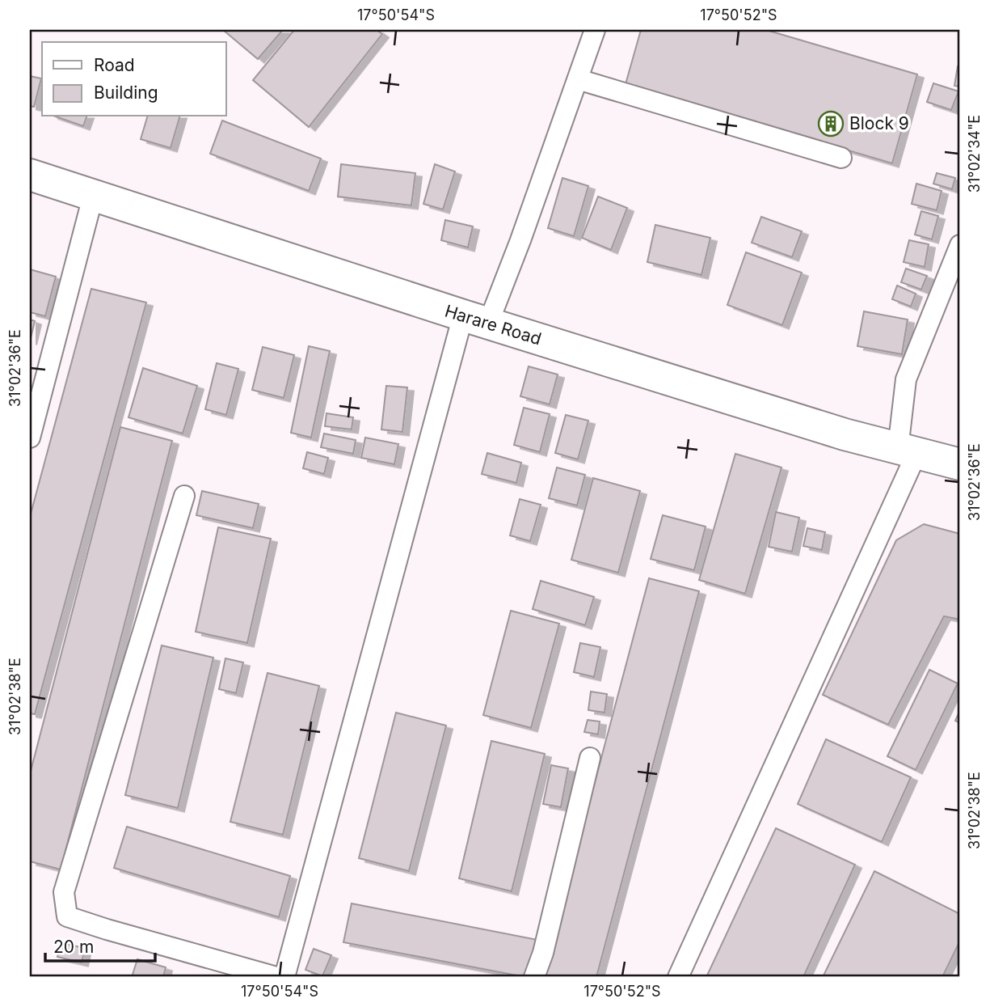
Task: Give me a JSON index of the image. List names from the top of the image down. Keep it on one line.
{"streets":{"street":["Harare Road"]},"places":{"building":["Block 9"]},"legend":["Road","Building"],"scale_bar":"20 m","coordinates":["17°50'54\"S","17°50'52\"S","31°02'34\"E","31°02'36\"E","31°02'38\"E"]}
